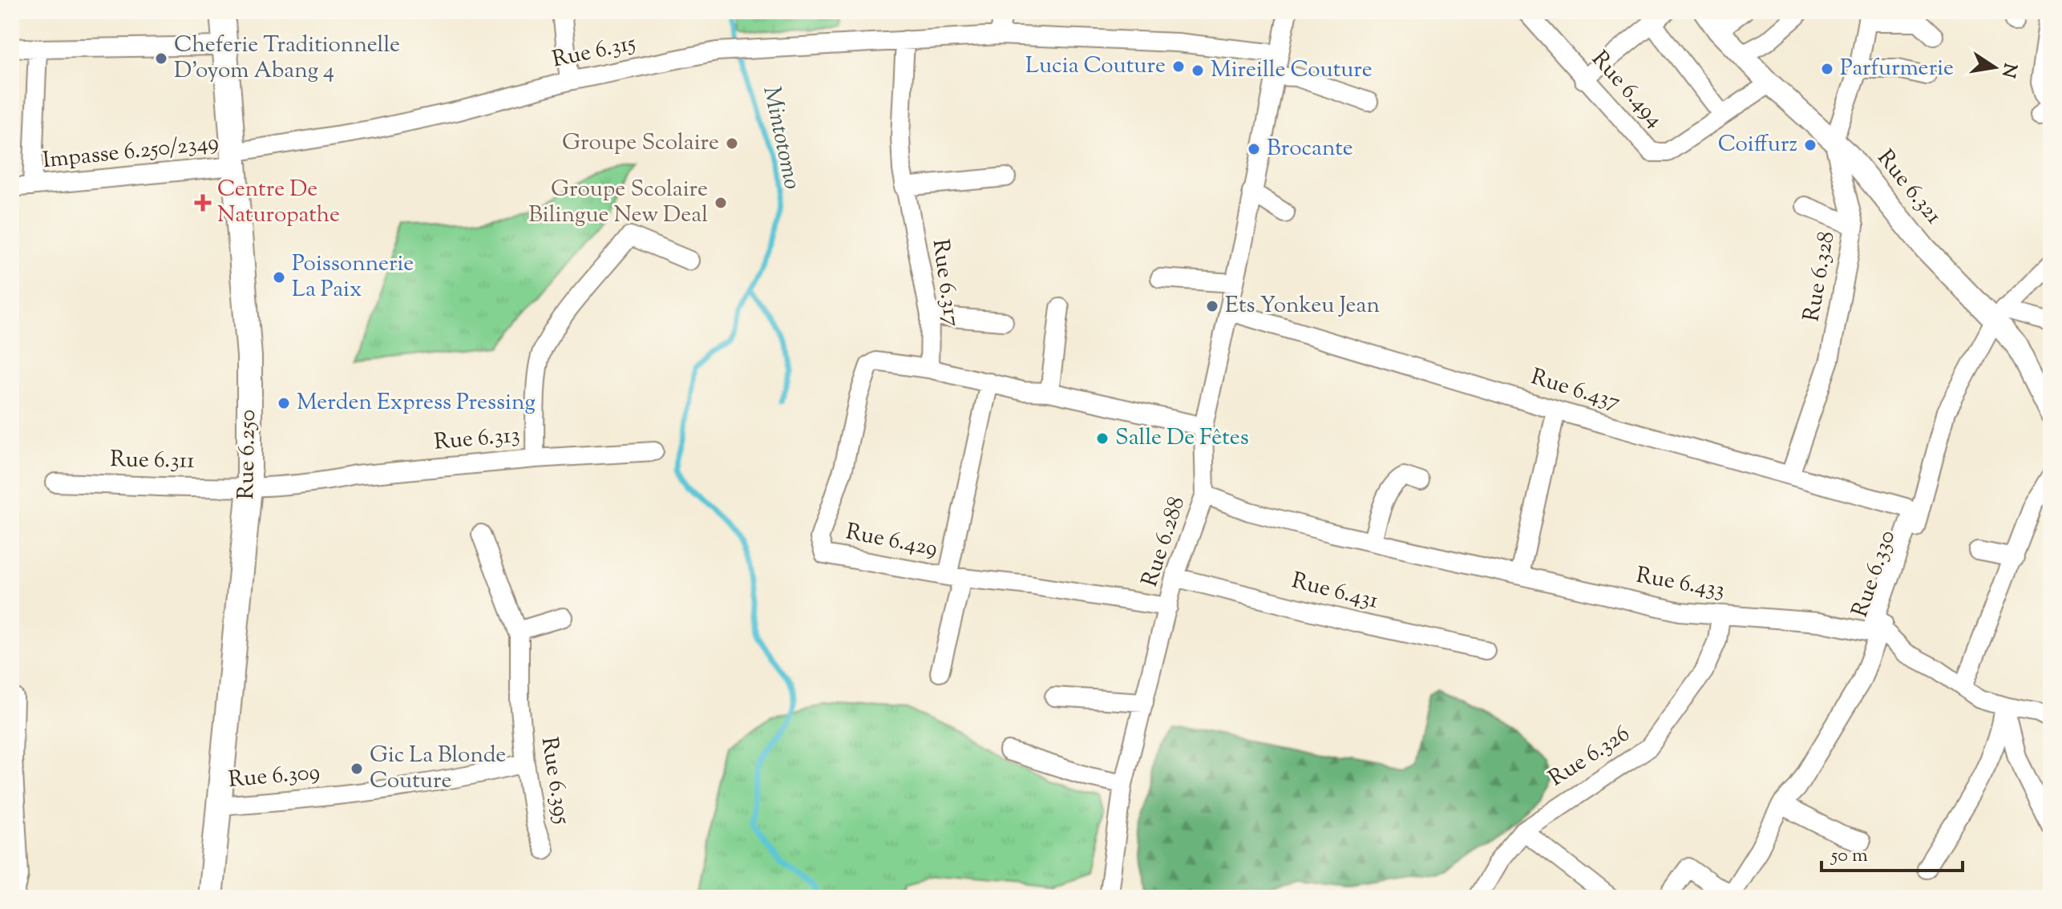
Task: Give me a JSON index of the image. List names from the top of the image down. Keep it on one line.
{"streets":{"main road":["Rue 6.250"],"street":["Rue 6.315","Rue 6.494","Impasse 6.250/2349","Rue 6.321","Rue 6.328","Rue 6.317","Rue 6.437","Rue 6.313","Rue 6.311","Rue 6.429","Rue 6.288","Rue 6.330","Rue 6.433","Rue 6.431","Rue 6.326","Rue 6.309","Rue 6.395"]},"crossings":[["Rue 6.315","Impasse 6.250/2349"],["Rue 6.315","Rue 6.317"],["Rue 6.315","Rue 6.250"],["Rue 6.315","Rue 6.288"],["Rue 6.494","Rue 6.321"],["Impasse 6.250/2349","Rue 6.250"],["Rue 6.321","Rue 6.328"],["Rue 6.321","Rue 6.330"],["Rue 6.328","Rue 6.437"],["Rue 6.317","Rue 6.429"],["Rue 6.437","Rue 6.288"],["Rue 6.437","Rue 6.330"],["Rue 6.437","Rue 6.433"],["Rue 6.313","Rue 6.250"],["Rue 6.313","Rue 6.311"],["Rue 6.250","Rue 6.311"],["Rue 6.250","Rue 6.309"],["Rue 6.429","Rue 6.288"],["Rue 6.288","Rue 6.433"],["Rue 6.288","Rue 6.431"],["Rue 6.330","Rue 6.433"],["Rue 6.433","Rue 6.326"],["Rue 6.309","Rue 6.395"]],"water":["Mintotomo"],"places":{"other":["Cheferie Traditionnelle D'oyom Abang 4","Lucia Couture","Parfurmerie","Mireille Couture","Groupe Scolaire","Coiffurz","Brocante","Groupe Scolaire Bilingue New Deal","Poissonnerie La Paix","Ets Yonkeu Jean","Merden Express Pressing","Salle De Fêtes","Gic La Blonde Couture"],"health":["Centre De Naturopathe"]},"scale_bar":"50 m","north":"right"}
